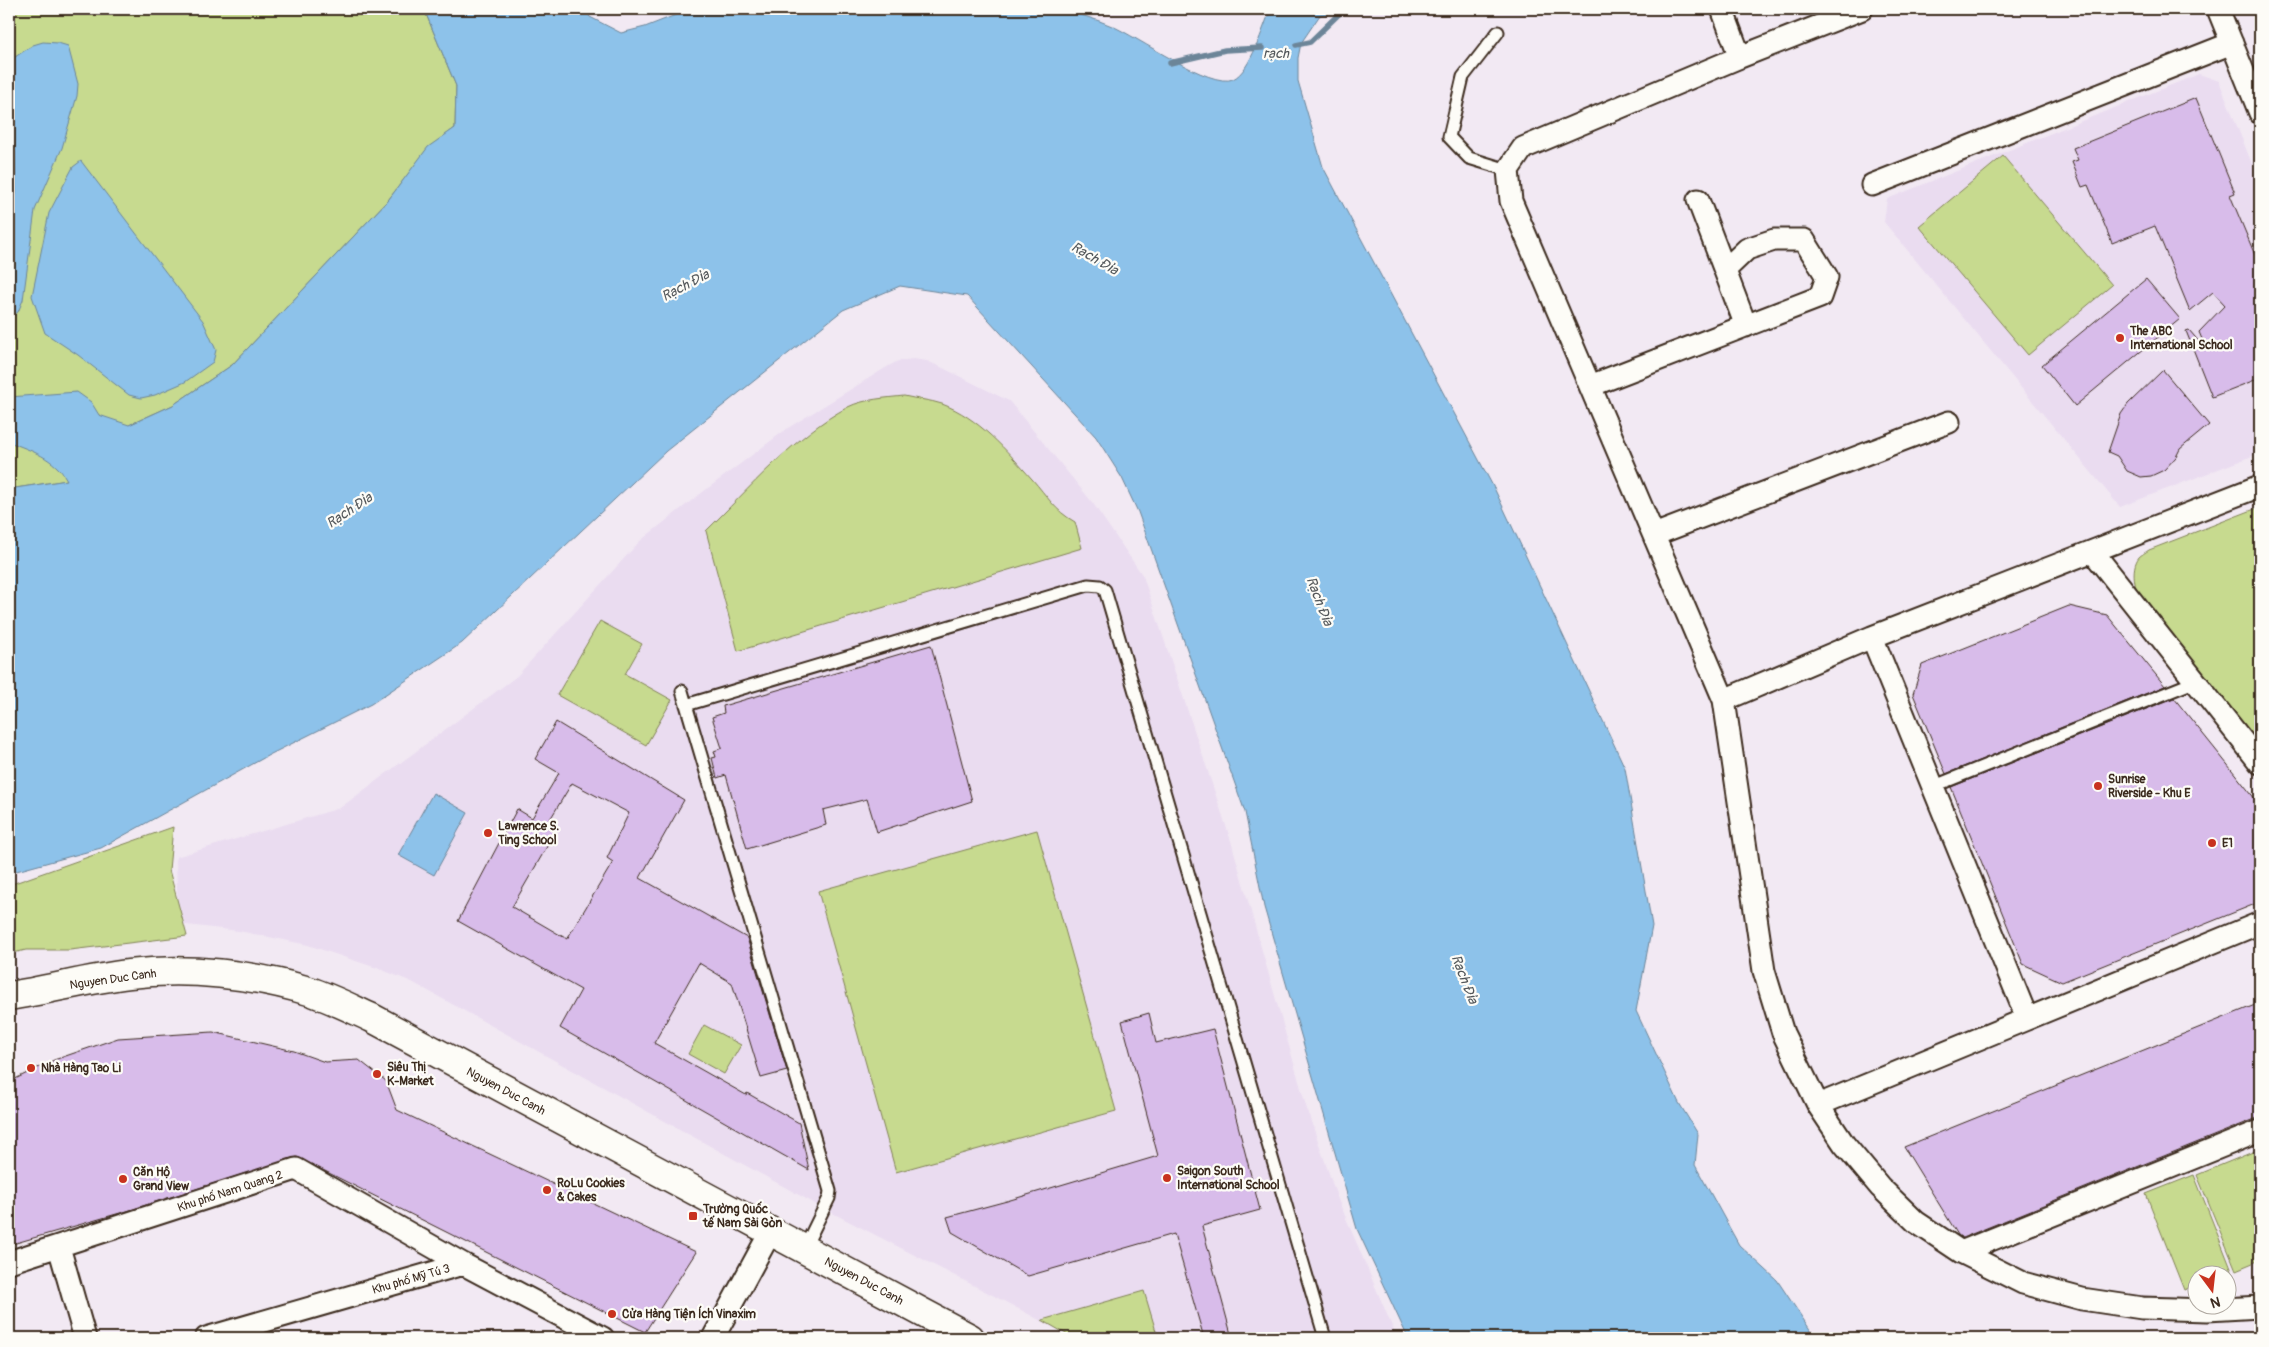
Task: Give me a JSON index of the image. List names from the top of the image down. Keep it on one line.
{"streets":{"main road":["Nguyen Duc Canh"],"street":["Khu phố Nam Quang 2","Khu phố Mỹ Tú 3"]},"crossings":[["Khu phố Nam Quang 2","Khu phố Mỹ Tú 3"]],"water":["rạch","Rạch Đỉa"],"places":{"other":["The ABC International School","Sunrise Riverside - Khu E","Lawrence S. Ting School","E1","Nhà Hàng Tao Li","Siêu Thị K-Market","Saigon South International School","Căn Hộ Grand View","RoLu Cookies & Cakes","Cửa Hàng Tiện Ích Vinaxim"],"transit":["Trường Quốc tế Nam Sài Gòn"]},"north":"bottom"}
